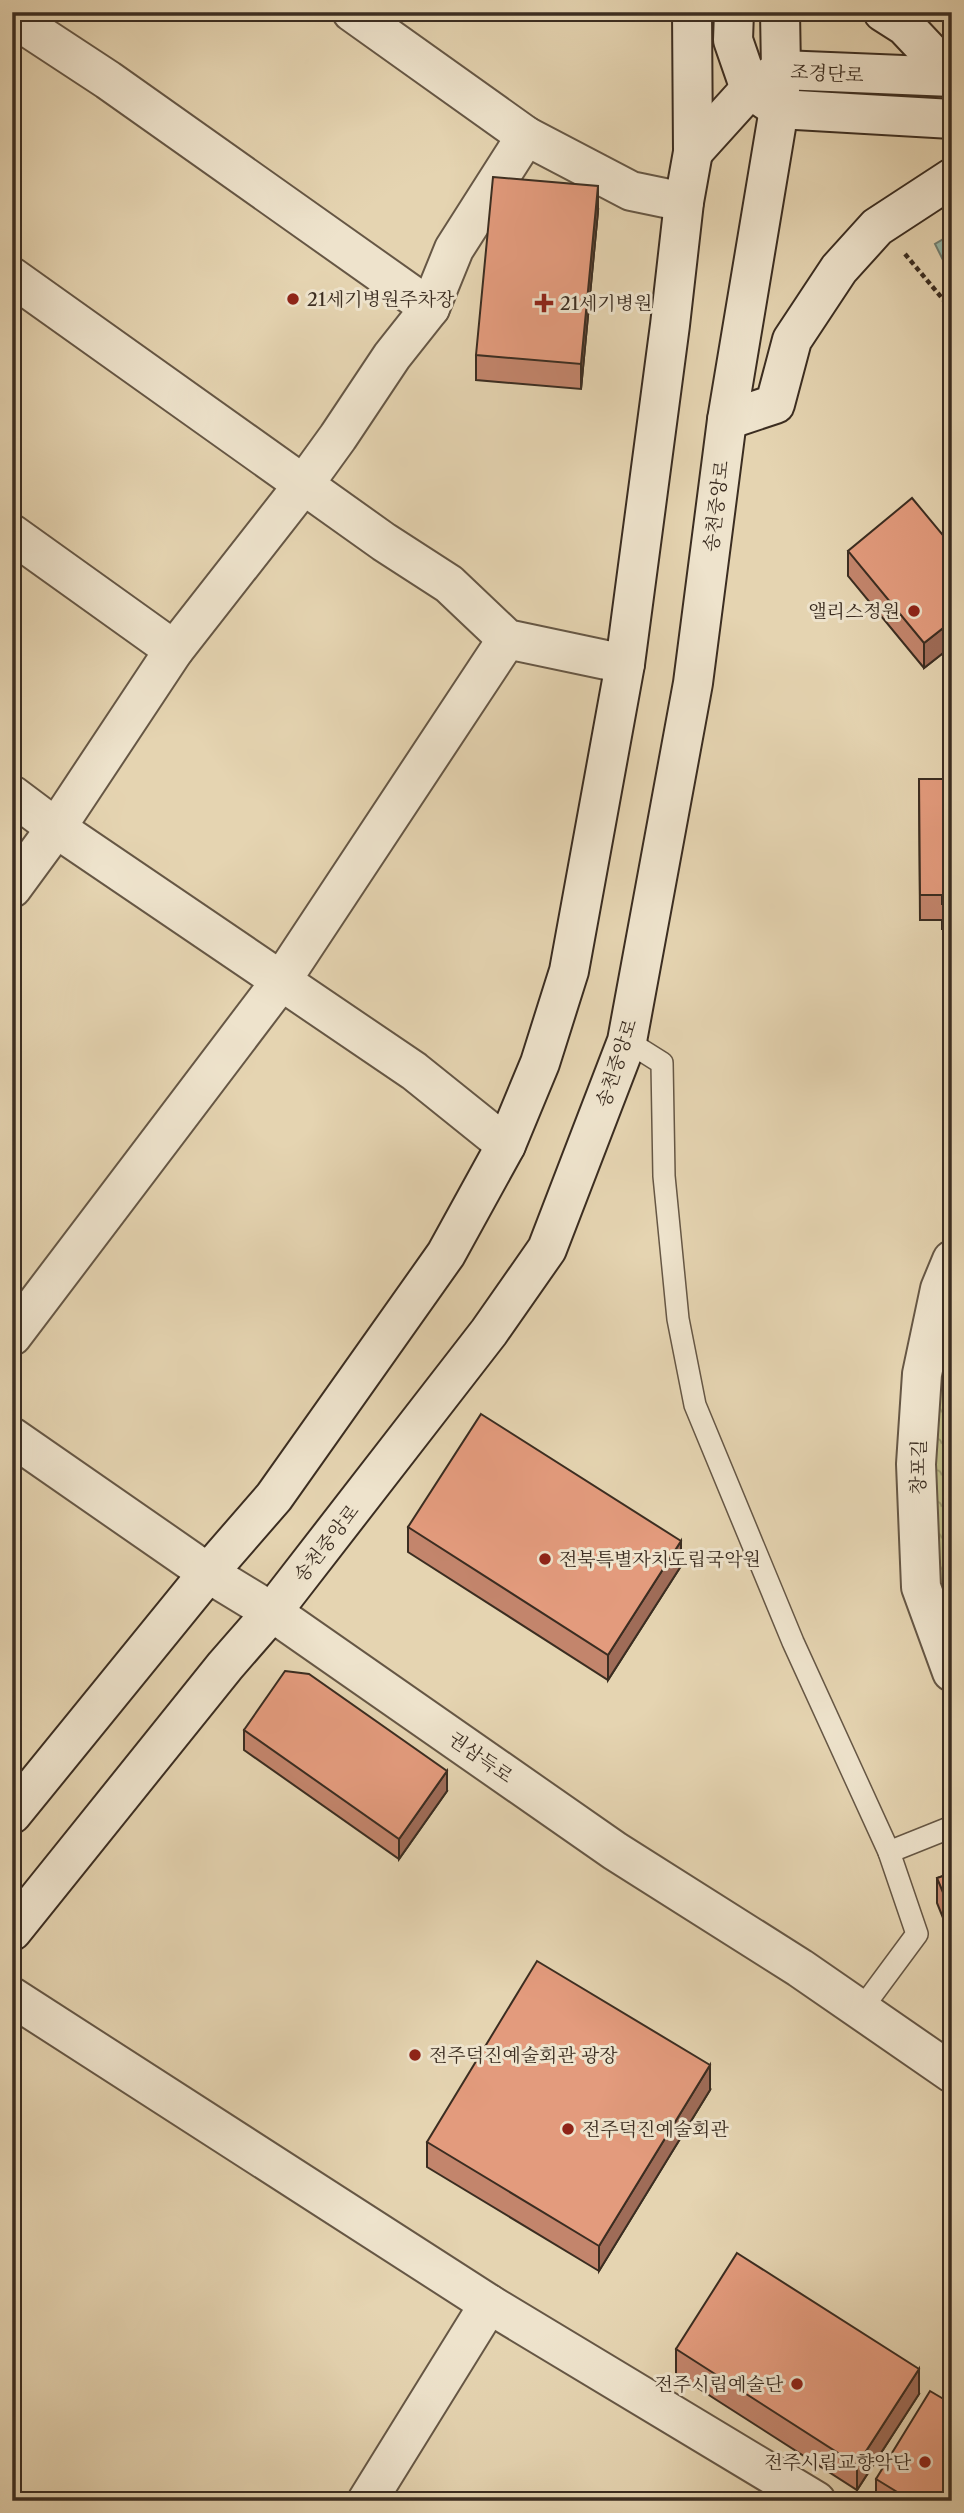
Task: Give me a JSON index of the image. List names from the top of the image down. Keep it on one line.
{"streets":{"street":["조경단로","송천중앙로","창포길","권삼득로"]},"crossings":[["조경단로","송천중앙로"],["송천중앙로","권삼득로"]],"places":{"other":["21세기병원주차장","앨리스정원","전북특별자치도립국악원","전주덕진예술회관 광장","전주덕진예술회관","전주시립예술단","전주시립교향악단"],"health":["21세기병원"]}}
